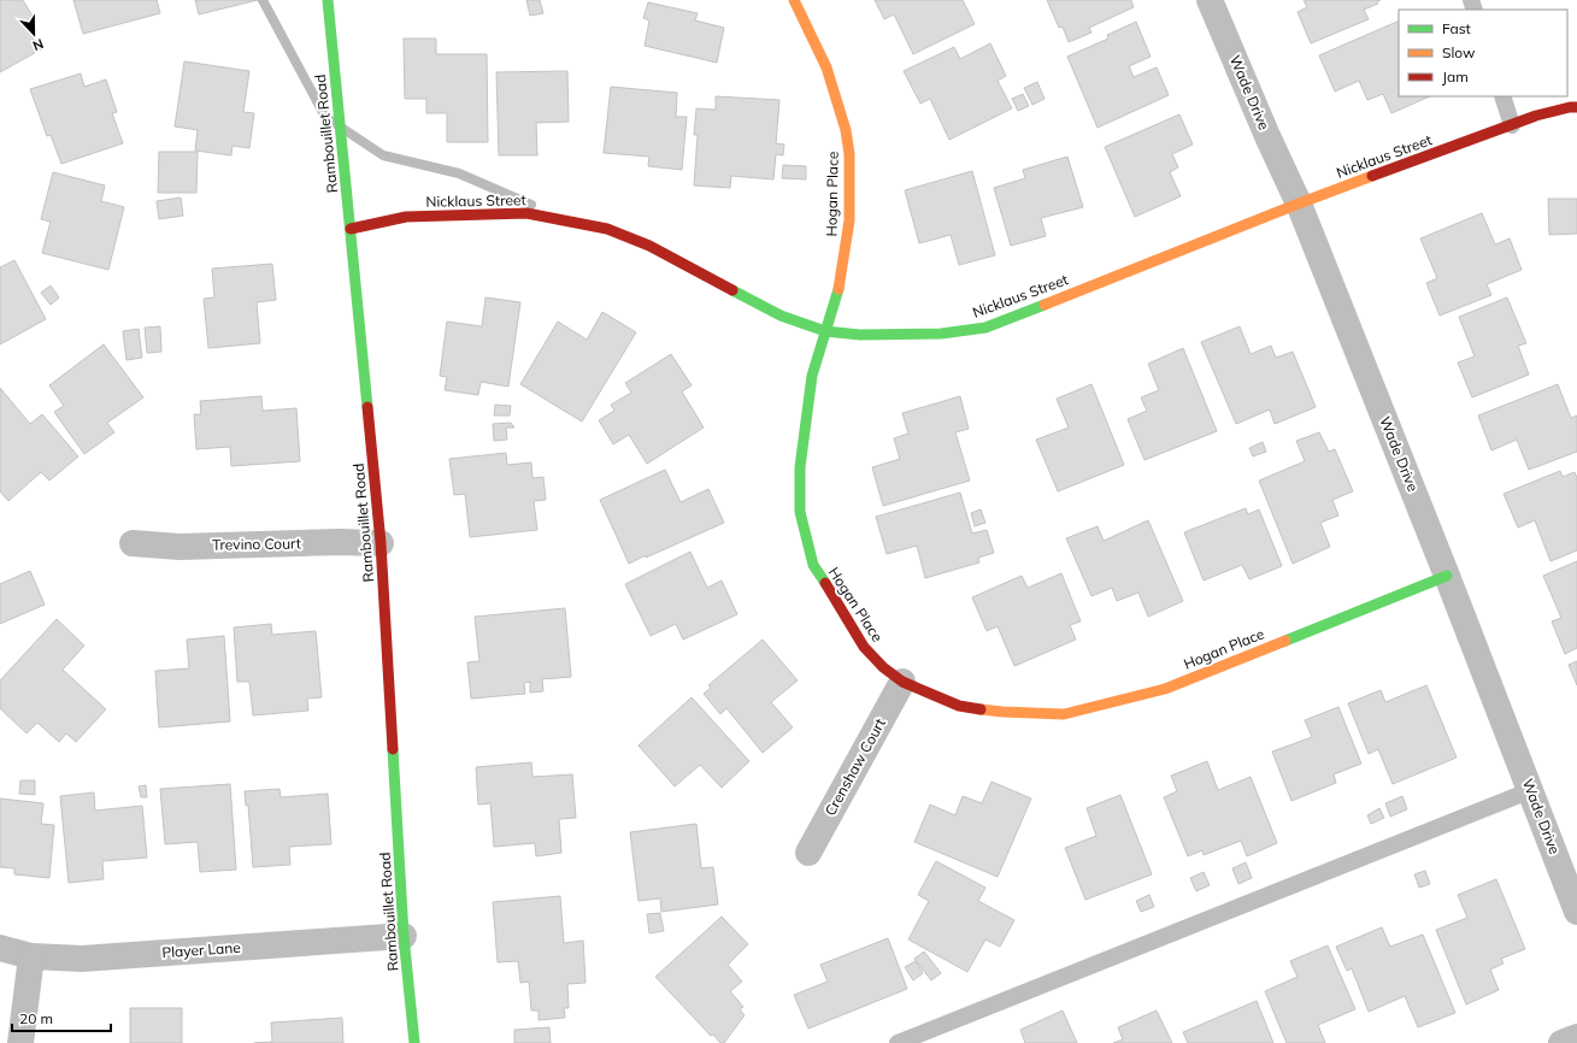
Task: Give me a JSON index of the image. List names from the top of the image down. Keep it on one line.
{"streets":{"street":["Wade Drive","Rambouillet Road","Nicklaus Street","Hogan Place","Trevino Court","Crenshaw Court","Player Lane"]},"crossings":[["Wade Drive","Nicklaus Street"],["Wade Drive","Hogan Place"],["Rambouillet Road","Nicklaus Street"],["Rambouillet Road","Trevino Court"],["Rambouillet Road","Player Lane"],["Nicklaus Street","Hogan Place"],["Hogan Place","Crenshaw Court"]],"legend":["Fast","Slow","Jam"],"scale_bar":"20 m","north":"bottom"}
